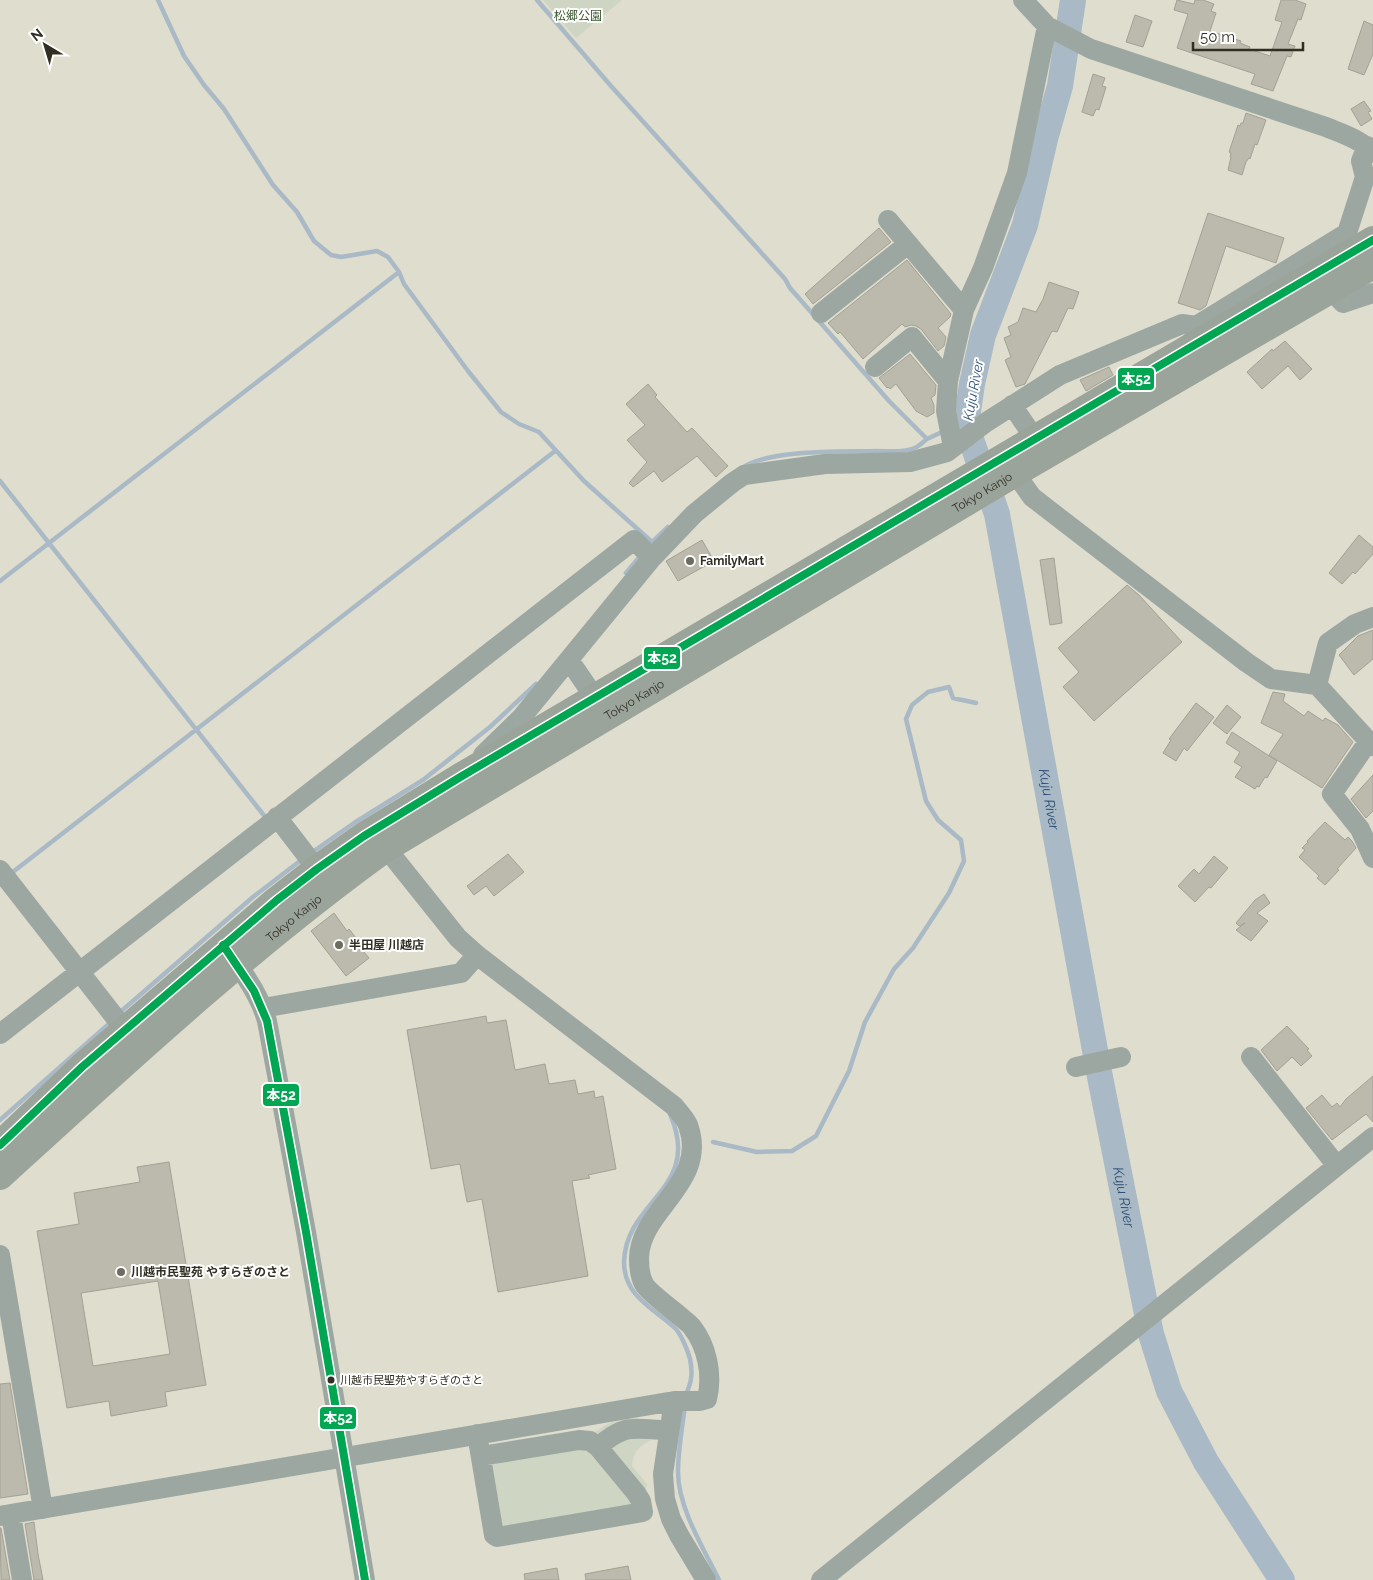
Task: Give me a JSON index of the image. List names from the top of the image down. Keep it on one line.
{"streets":{"highway":["Tokyo Kanjo"]},"water":["Kuju River"],"parks":["松郷公園"],"places":["FamilyMart","半田屋 川越店","川越市民聖苑 やすらぎのさと","川越市民聖苑やすらぎのさと"],"lines":["transit line 本52"],"scale_bar":"50 m","north":"top left"}
